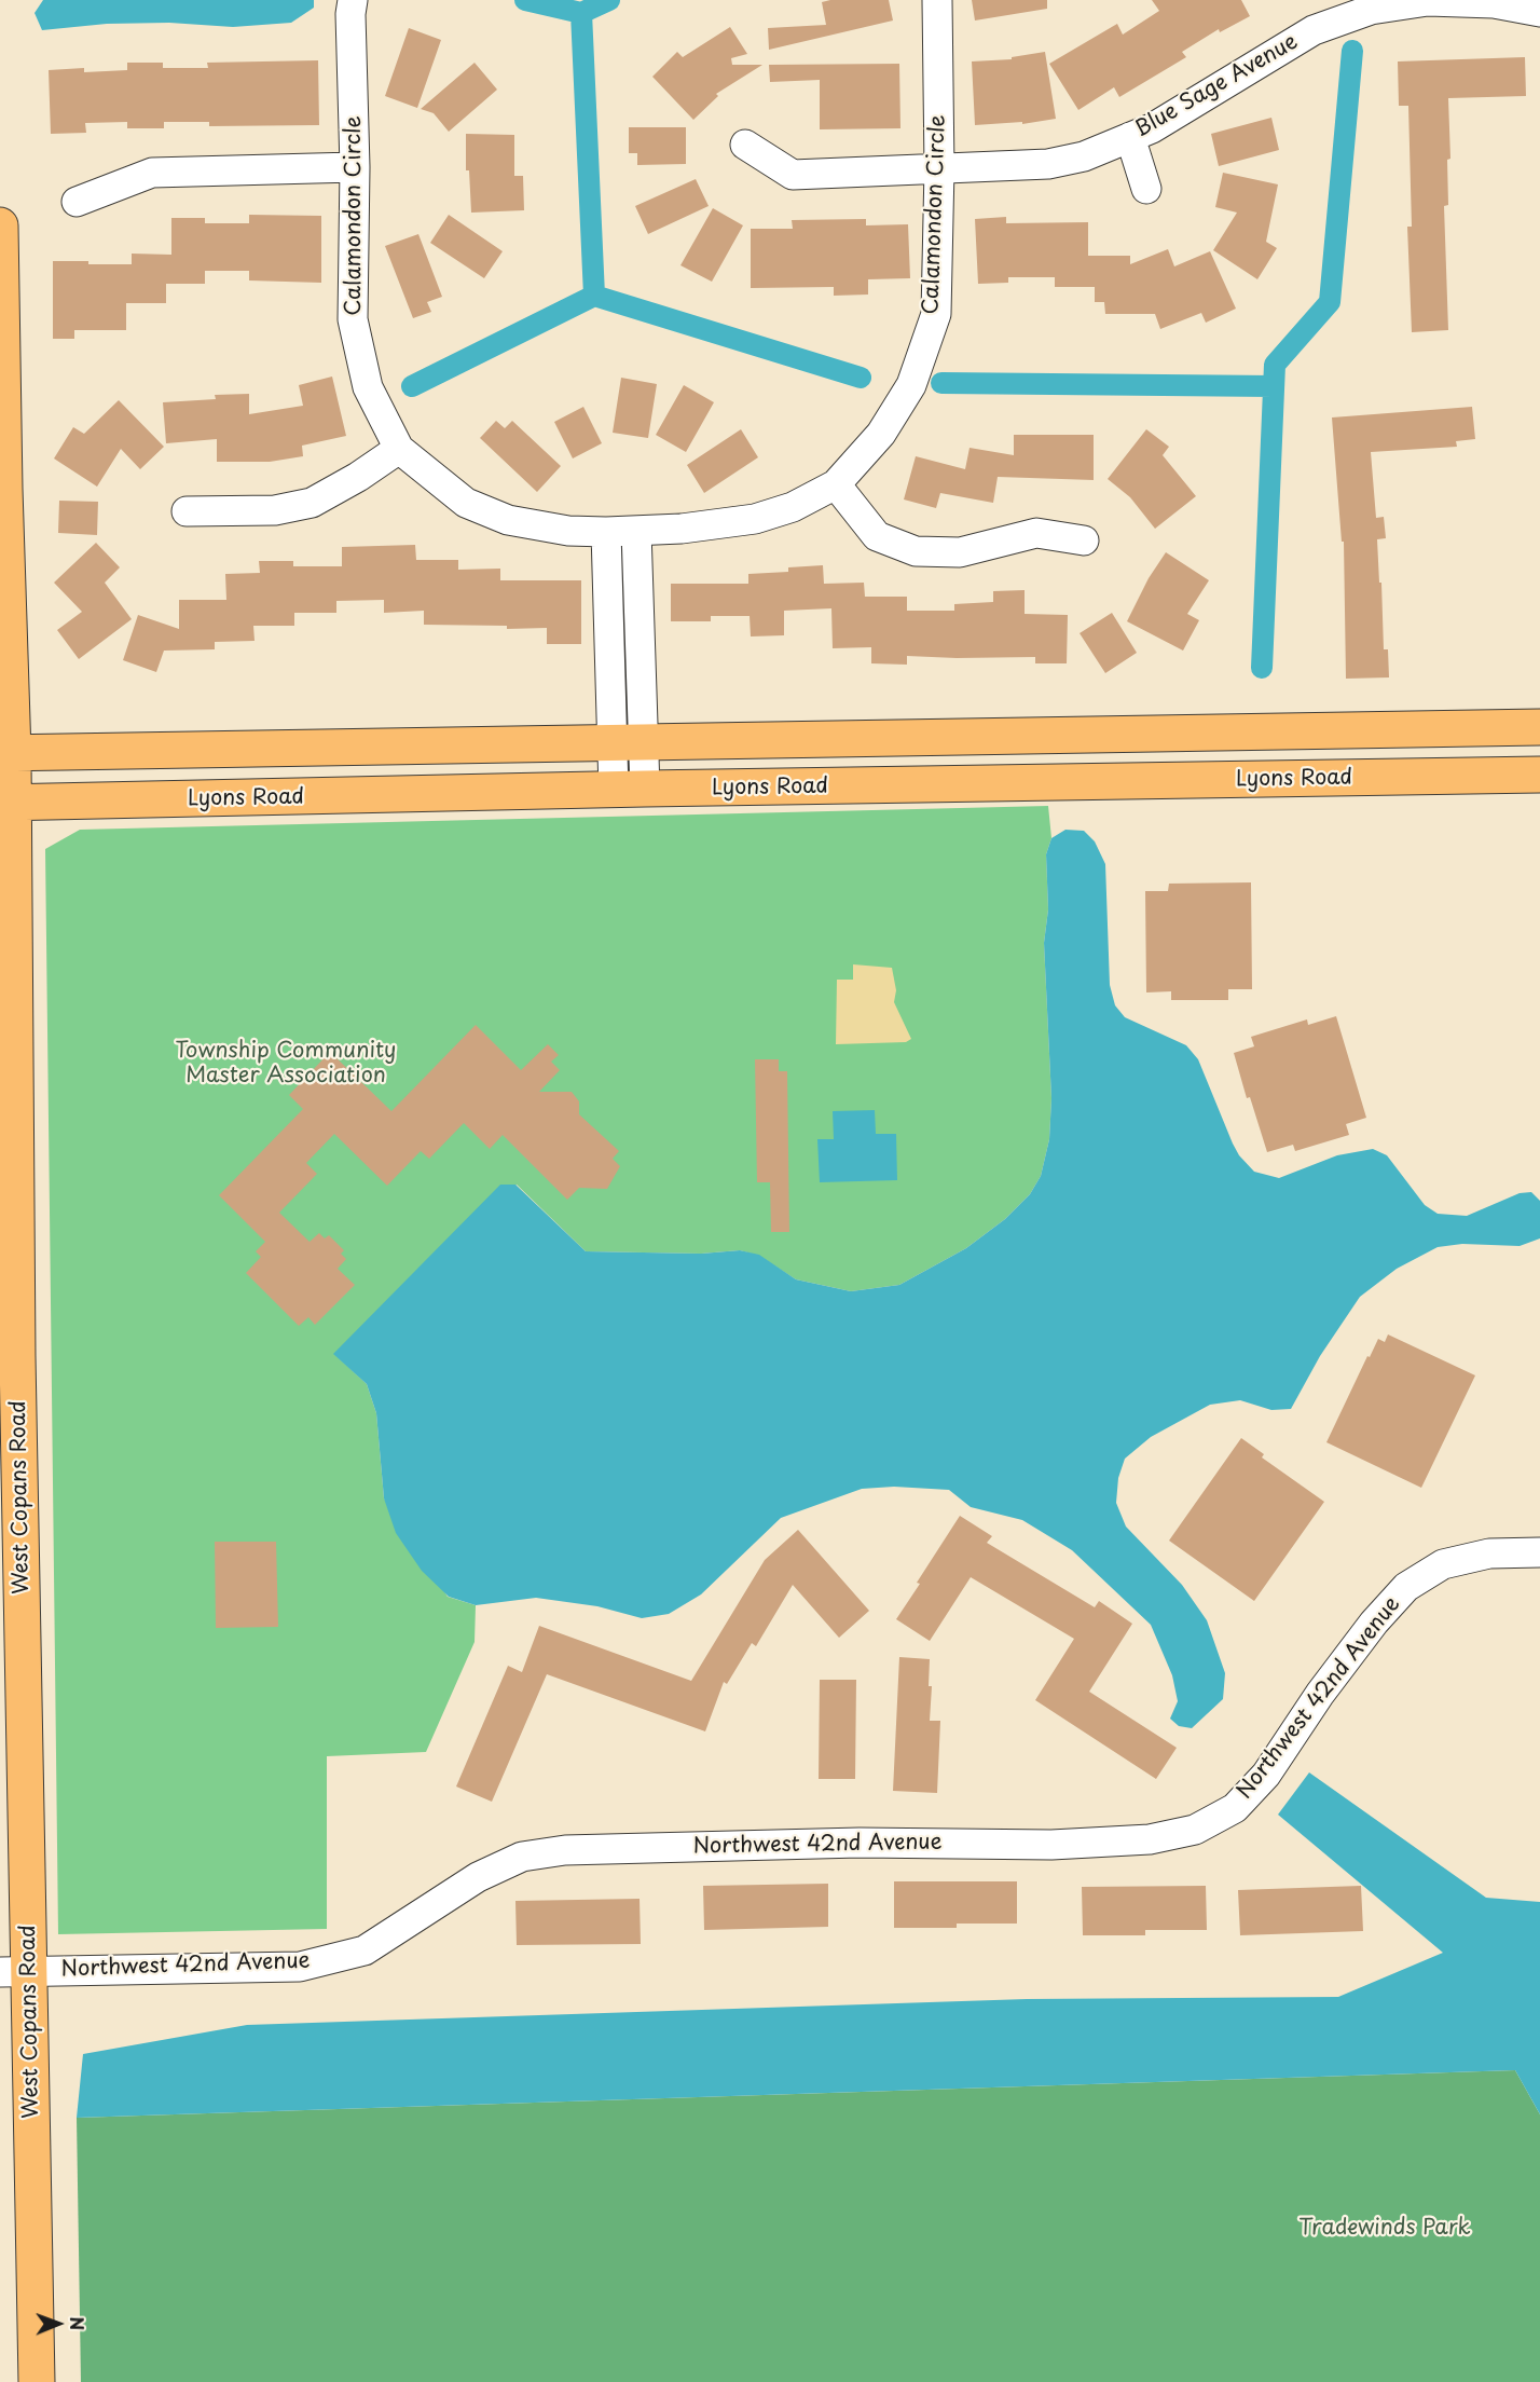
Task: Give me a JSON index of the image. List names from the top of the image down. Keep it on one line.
{"streets":{"main road":["Lyons Road","West Copans Road"],"street":["Blue Sage Avenue","Calamondon Circle","Northwest 42nd Avenue"]},"crossings":[["Blue Sage Avenue","Calamondon Circle"],["Lyons Road","West Copans Road"],["West Copans Road","Northwest 42nd Avenue"]],"parks":["Township Community Master Association","Tradewinds Park"],"north":"right"}
